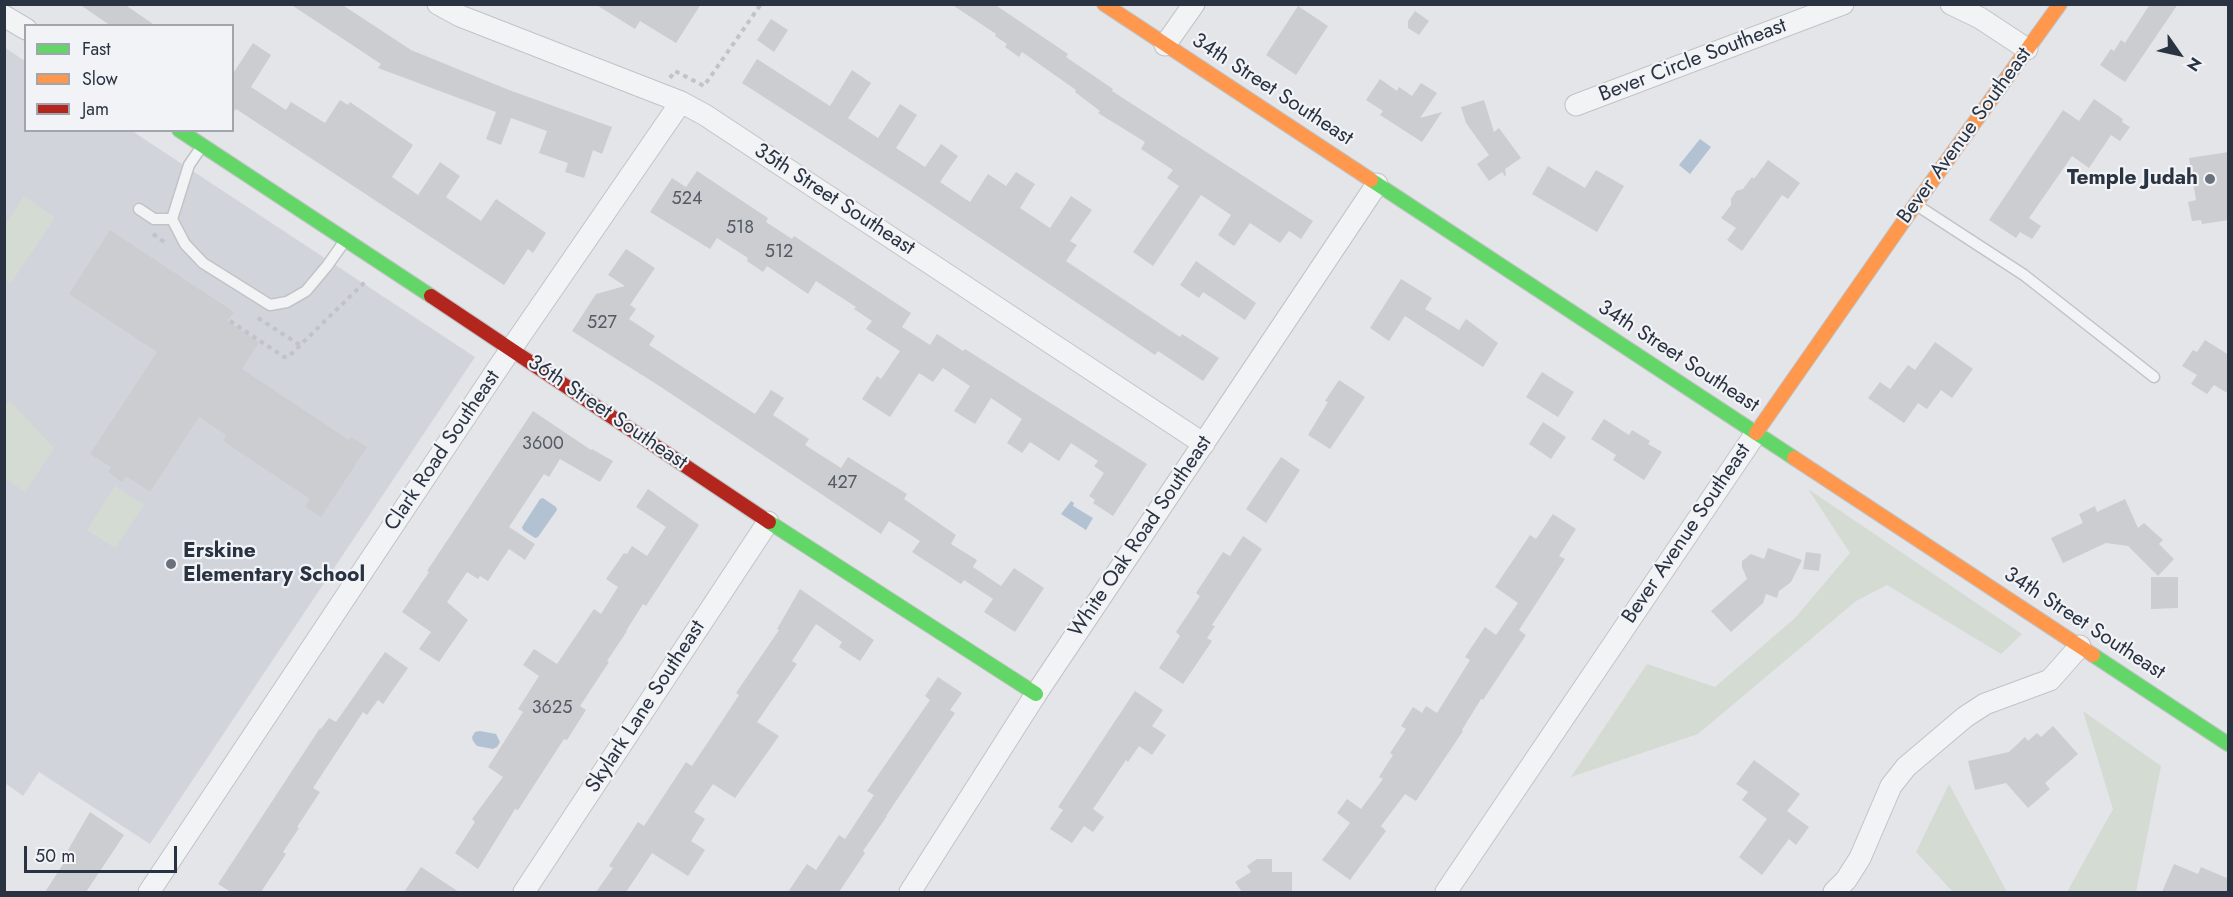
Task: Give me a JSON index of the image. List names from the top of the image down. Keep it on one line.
{"streets":{"street":["Bever Circle Southeast","34th Street Southeast","Bever Avenue Southeast","35th Street Southeast","36th Street Southeast","Clark Road Southeast","White Oak Road Southeast","Skylark Lane Southeast"]},"crossings":[["34th Street Southeast","Bever Avenue Southeast"],["34th Street Southeast","White Oak Road Southeast"],["35th Street Southeast","Clark Road Southeast"],["35th Street Southeast","White Oak Road Southeast"],["36th Street Southeast","Clark Road Southeast"],["36th Street Southeast","White Oak Road Southeast"],["36th Street Southeast","Skylark Lane Southeast"]],"places":["Temple Judah","Erskine Elementary School"],"house_numbers":["524","518","512","527","3600","427","3625"],"legend":["Fast","Slow","Jam"],"scale_bar":"50 m","north":"bottom right"}
